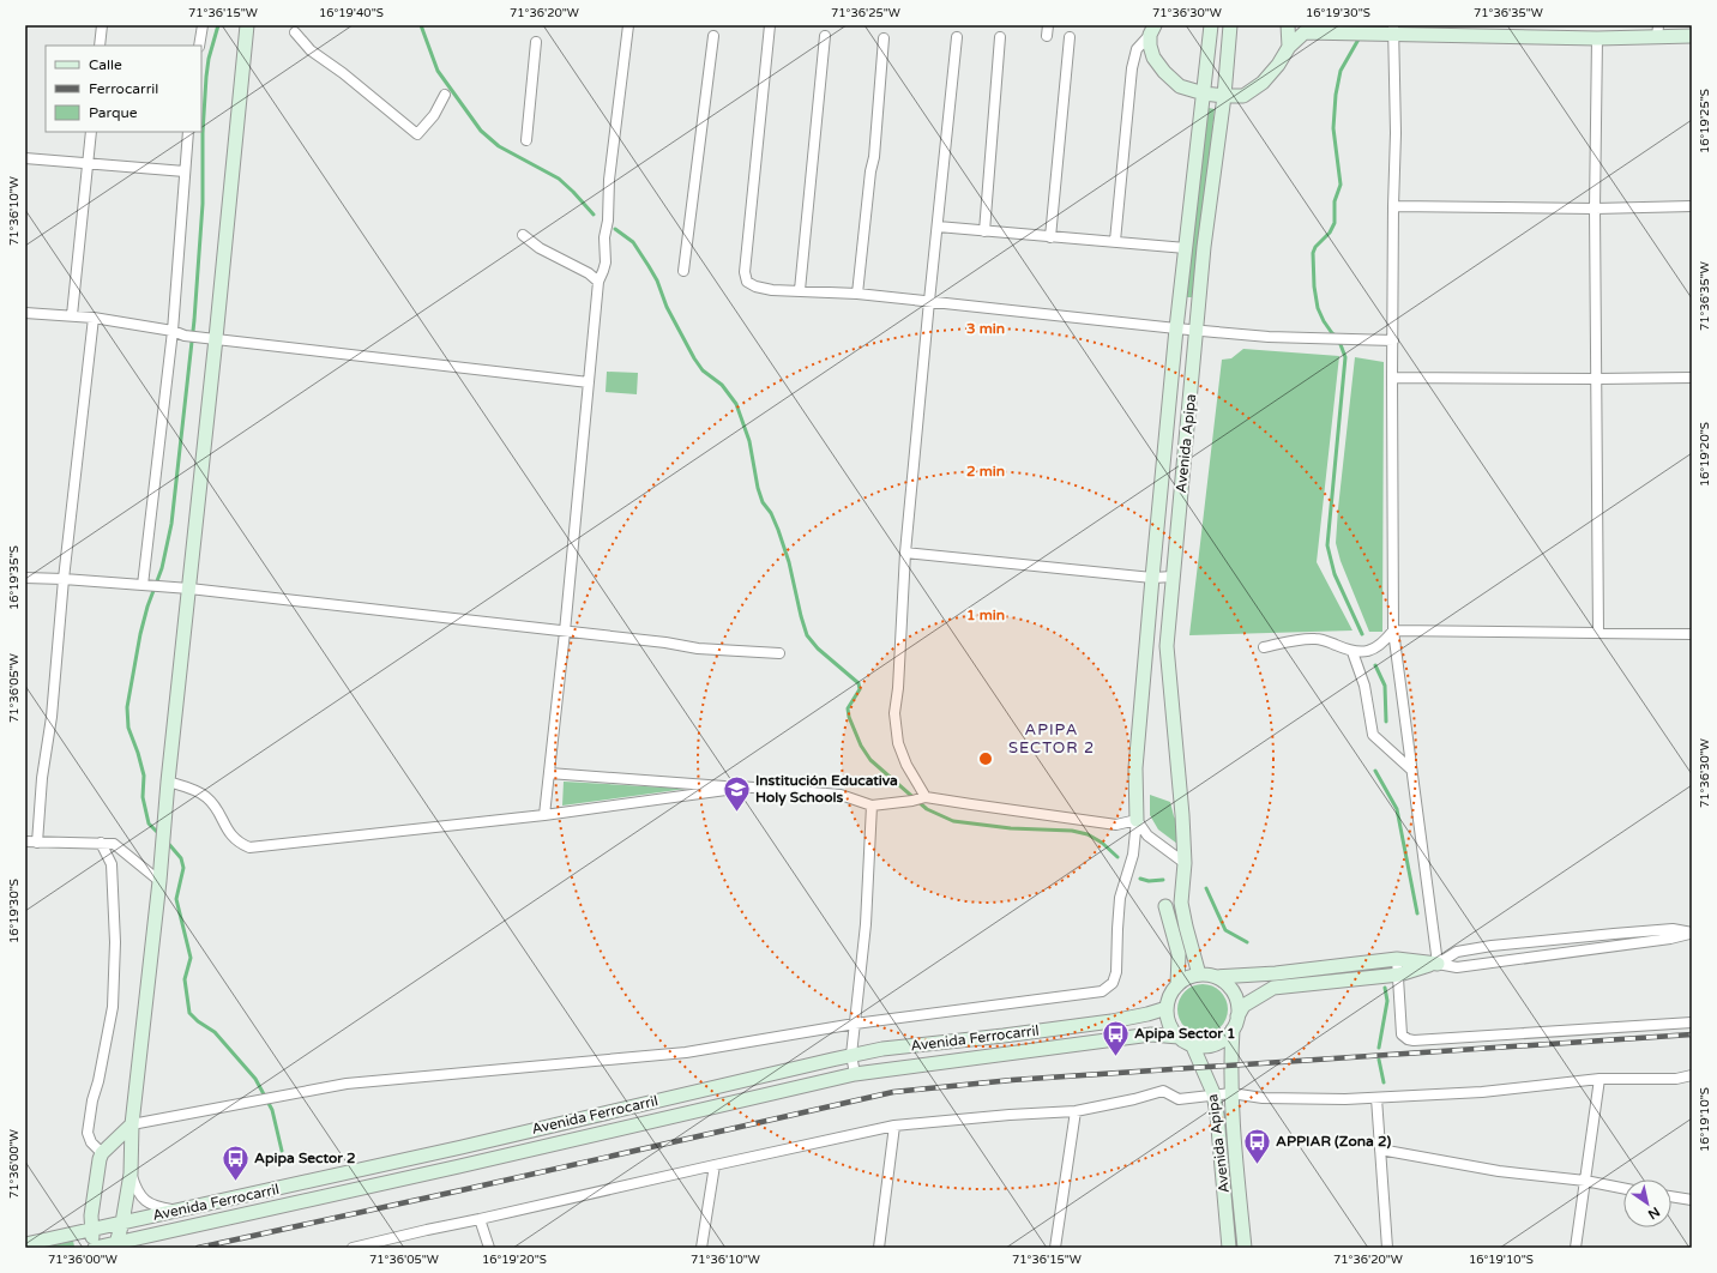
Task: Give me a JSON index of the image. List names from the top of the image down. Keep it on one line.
{"streets":{"street":["Avenida Apipa","Avenida Ferrocarril"]},"crossings":[["Avenida Apipa","Avenida Ferrocarril"]],"districts":["APIPA SECTOR 2"],"places":{"school or university":["Institución Educativa Holy Schools"],"bus stop":["Apipa Sector 1","APPIAR (Zona 2)","Apipa Sector 2"]},"legend":["Calle","Ferrocarril","Parque"],"north":"bottom right","coordinates":["71°36'15\"W","16°19'40\"S","71°36'20\"W","71°36'25\"W","71°36'30\"W","16°19'30\"S","71°36'35\"W","16°19'25\"S","71°36'10\"W","16°19'20\"S","16°19'35\"S","71°36'05\"W","16°19'10\"S","71°36'00\"W"],"rings":["3 min","2 min","1 min"]}
